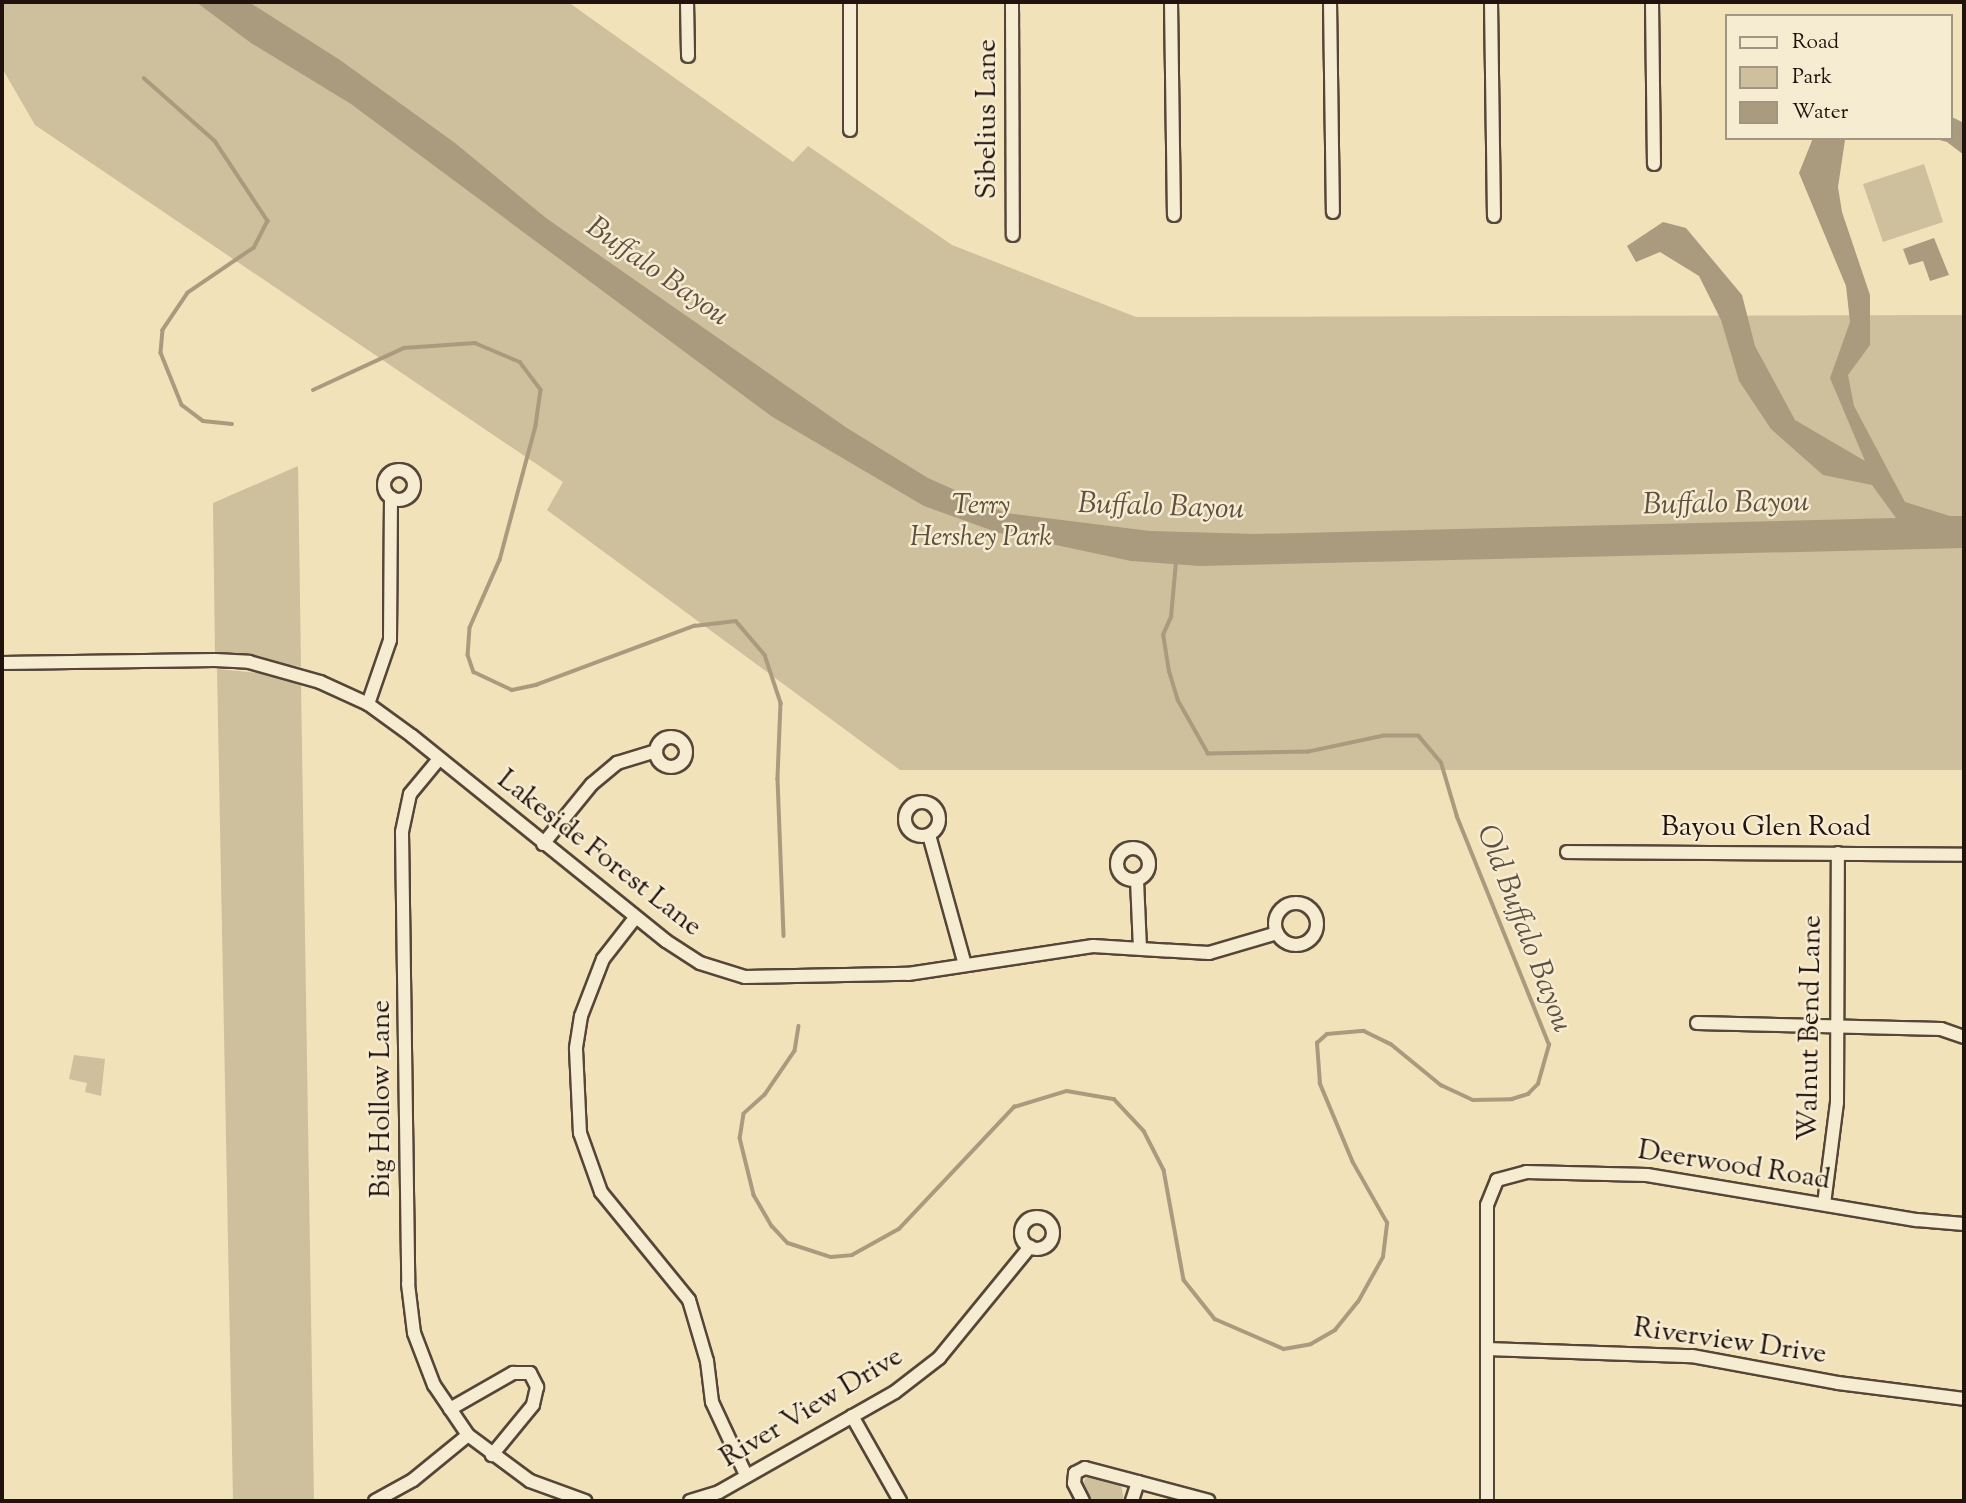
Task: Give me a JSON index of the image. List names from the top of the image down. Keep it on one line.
{"streets":{"street":["Sibelius Lane","Bayou Glen Road","Lakeside Forest Lane","Walnut Bend Lane","Big Hollow Lane","Deerwood Road","Riverview Drive","River View Drive"]},"crossings":[["Bayou Glen Road","Walnut Bend Lane"],["Lakeside Forest Lane","Big Hollow Lane"],["Walnut Bend Lane","Deerwood Road"],["Deerwood Road","Riverview Drive"]],"water":["Buffalo Bayou","Old Buffalo Bayou"],"parks":["Terry Hershey Park"],"legend":["Road","Park","Water"]}
